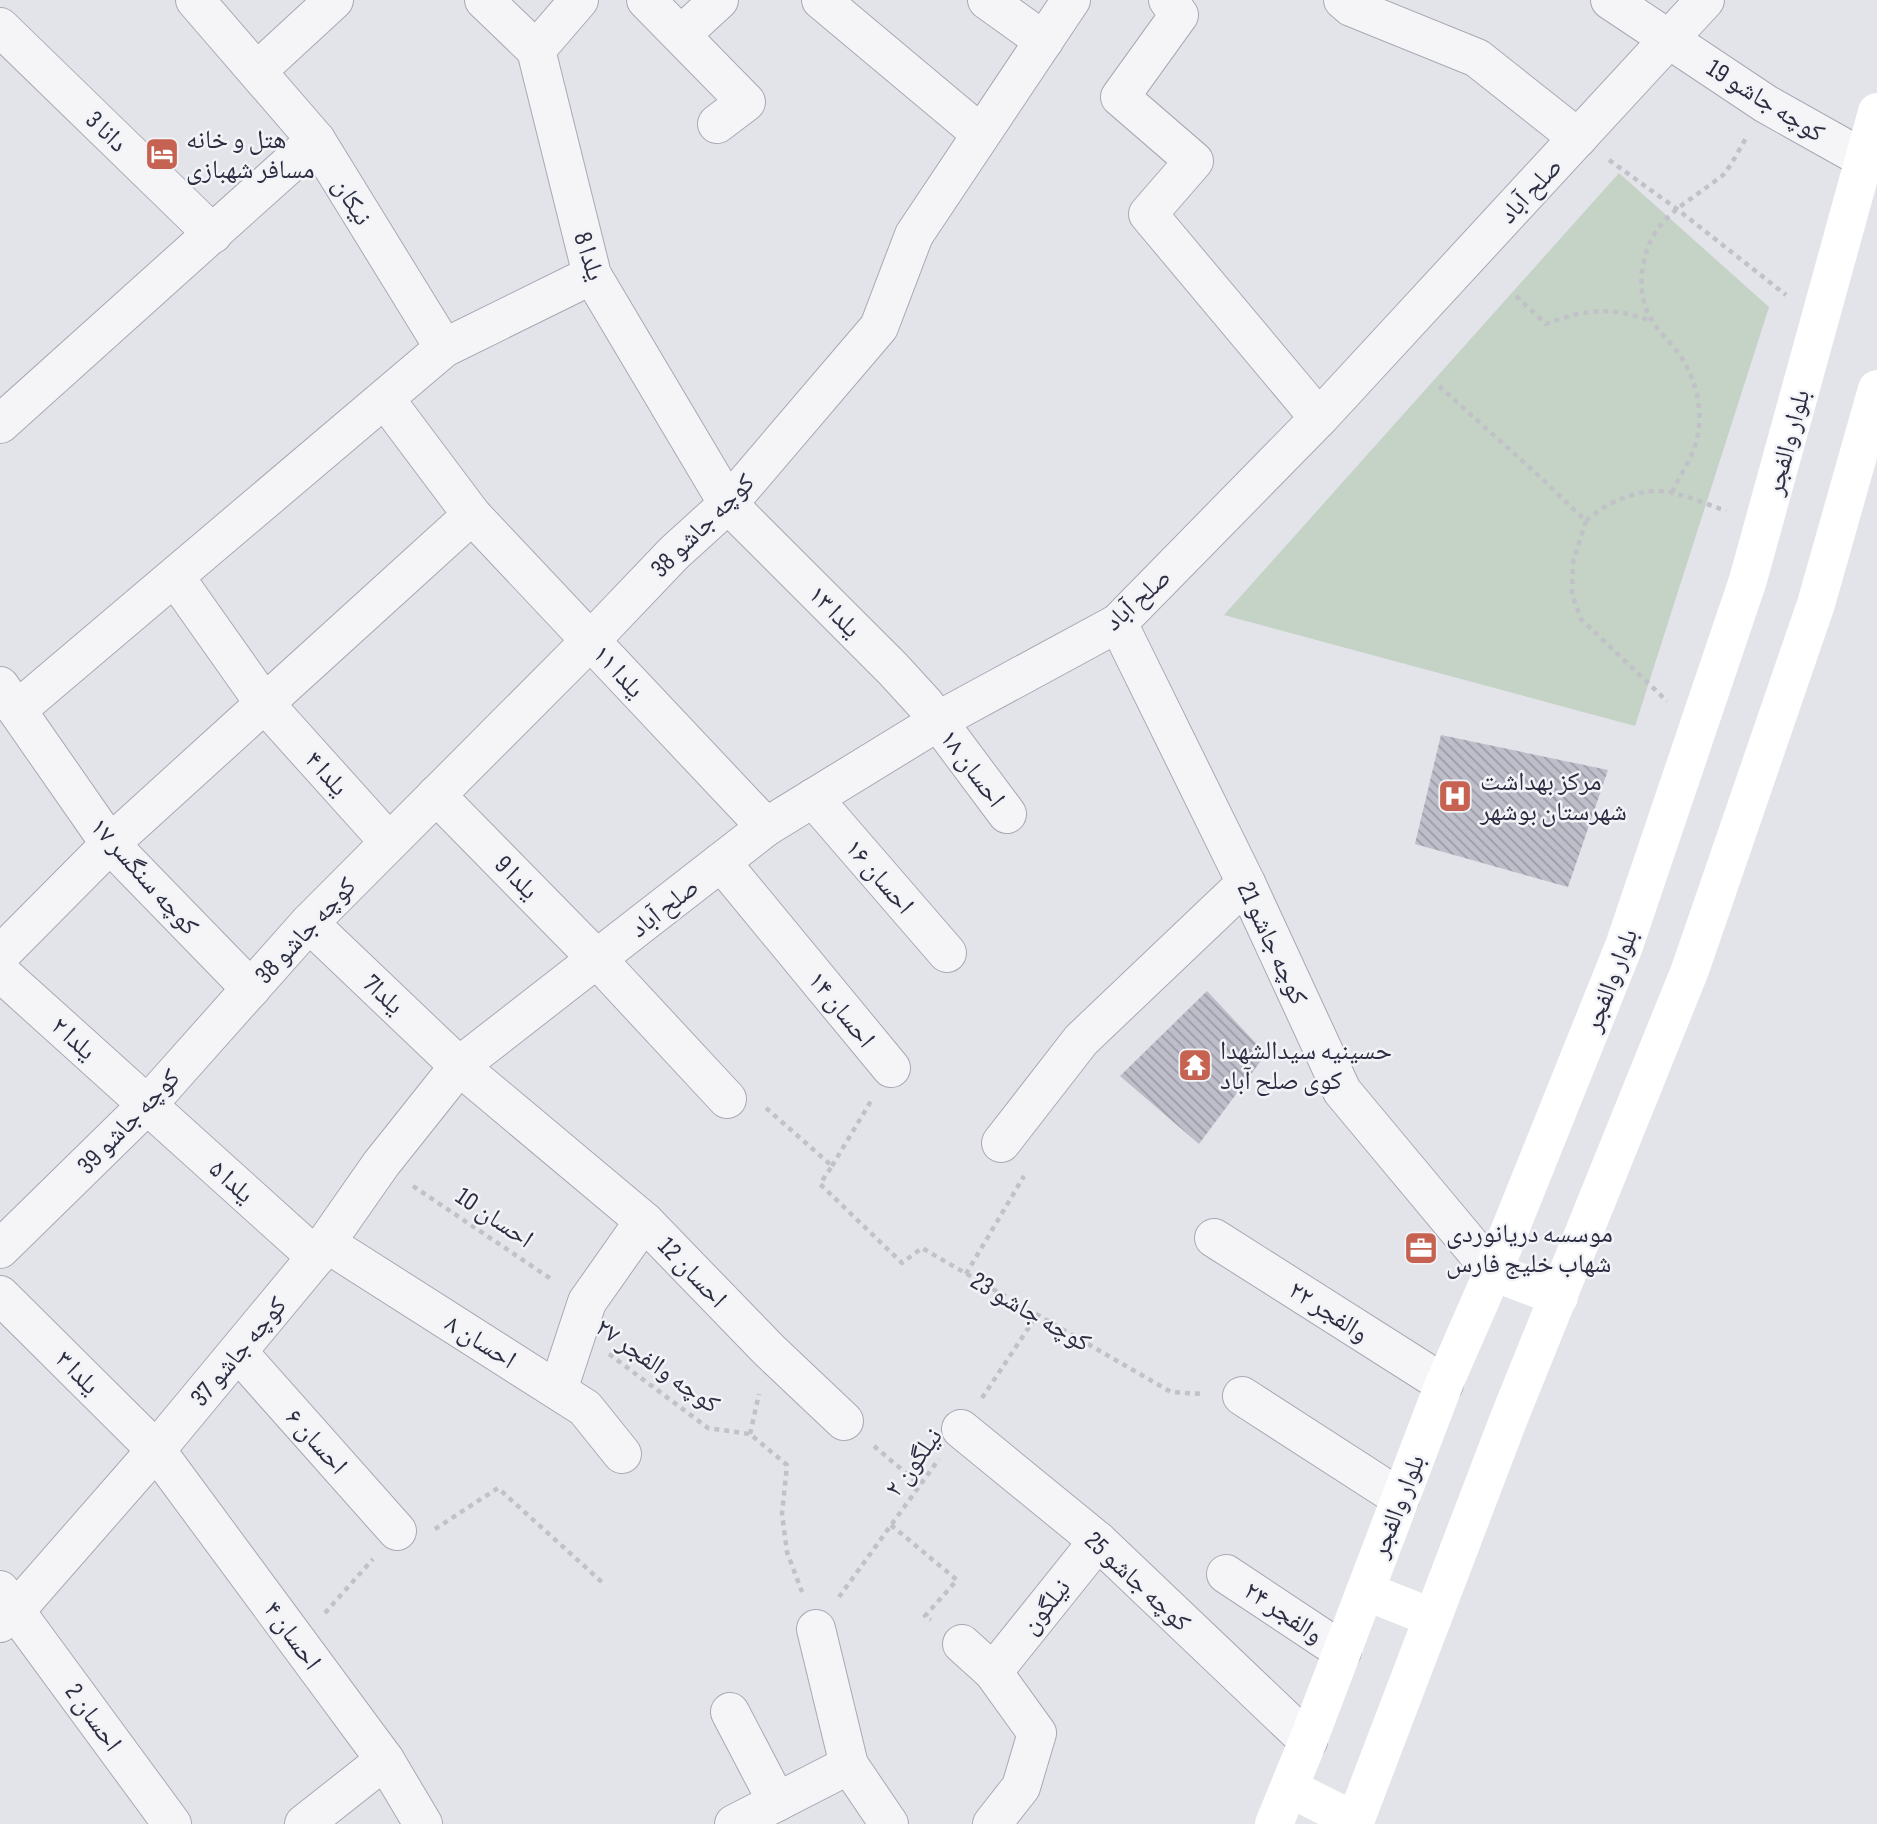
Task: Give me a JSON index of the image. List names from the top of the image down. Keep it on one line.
{"streets":{"street":["کوچه جاشو 19","دانا 3","صلح آباد","نیکان","یلدا 8","بلوار والفجر","کوچه جاشو 38","یلدا ۱۳","یلدا ۱۱","احسان ۱۸","یلدا ۴","کوچه سنگسر ۱۷","احسان ۱۶","یلدا 9","کوچه جاشو 21","یلدا7","احسان ۱۴","یلدا ۲","کوچه جاشو 39","یلدا ۵","احسان 12","والفجر ۲۲","احسان ۸","کوچه جاشو 37","یلدا ۳","احسان ۶","کوچه جاشو 25","نیلگون","والفجر ۲۴","احسان ۴","احسان 2"],"path":["احسان 10","کوچه جاشو 23","کوچه والفجر ۲۷","نیلگون ۲"]},"crossings":[["کوچه جاشو 19","صلح آباد"],["کوچه جاشو 19","بلوار والفجر"],["صلح آباد","یلدا ۱۳"],["صلح آباد","یلدا ۱۱"],["صلح آباد","احسان ۱۸"],["صلح آباد","احسان ۱۶"],["صلح آباد","یلدا 9"],["صلح آباد","کوچه جاشو 21"],["صلح آباد","یلدا7"],["صلح آباد","احسان ۱۴"],["صلح آباد","احسان 12"],["صلح آباد","کوچه جاشو 37"],["یلدا 8","کوچه جاشو 38"],["یلدا 8","یلدا ۱۳"],["بلوار والفجر","کوچه جاشو 21"],["بلوار والفجر","والفجر ۲۲"],["بلوار والفجر","کوچه جاشو 25"],["بلوار والفجر","والفجر ۲۴"],["کوچه جاشو 38","یلدا ۱۳"],["کوچه جاشو 38","یلدا ۱۱"],["کوچه جاشو 38","یلدا ۴"],["کوچه جاشو 38","کوچه سنگسر ۱۷"],["کوچه جاشو 38","یلدا 9"],["کوچه جاشو 38","یلدا7"],["کوچه جاشو 38","کوچه جاشو 39"],["یلدا ۱۳","احسان ۱۸"],["کوچه سنگسر ۱۷","کوچه جاشو 39"],["یلدا7","احسان 12"],["یلدا7","کوچه جاشو 37"],["احسان ۱۴","کوچه جاشو 23"],["یلدا ۲","کوچه جاشو 39"],["یلدا ۲","یلدا ۵"],["کوچه جاشو 39","یلدا ۵"],["یلدا ۵","احسان ۸"],["یلدا ۵","کوچه جاشو 37"],["احسان 10","کوچه جاشو 37"],["احسان 10","کوچه والفجر ۲۷"],["احسان 12","کوچه جاشو 37"],["کوچه جاشو 23","نیلگون ۲"],["احسان ۸","کوچه جاشو 37"],["کوچه جاشو 37","یلدا ۳"],["کوچه جاشو 37","احسان ۶"],["کوچه جاشو 37","احسان ۴"],["کوچه جاشو 37","احسان 2"],["کوچه والفجر ۲۷","نیلگون ۲"],["یلدا ۳","احسان ۴"],["نیلگون ۲","کوچه جاشو 25"],["کوچه جاشو 25","نیلگون"]],"places":{"hotel":["هتل و خانه مسافر شهبازی"],"hospital":["مرکز بهداشت شهرستان بوشهر"],"temple":["حسینیه سیدالشهدا کوی صلح آباد"],"office":["موسسه دریانوردی شهاب خلیج فارس"]}}
